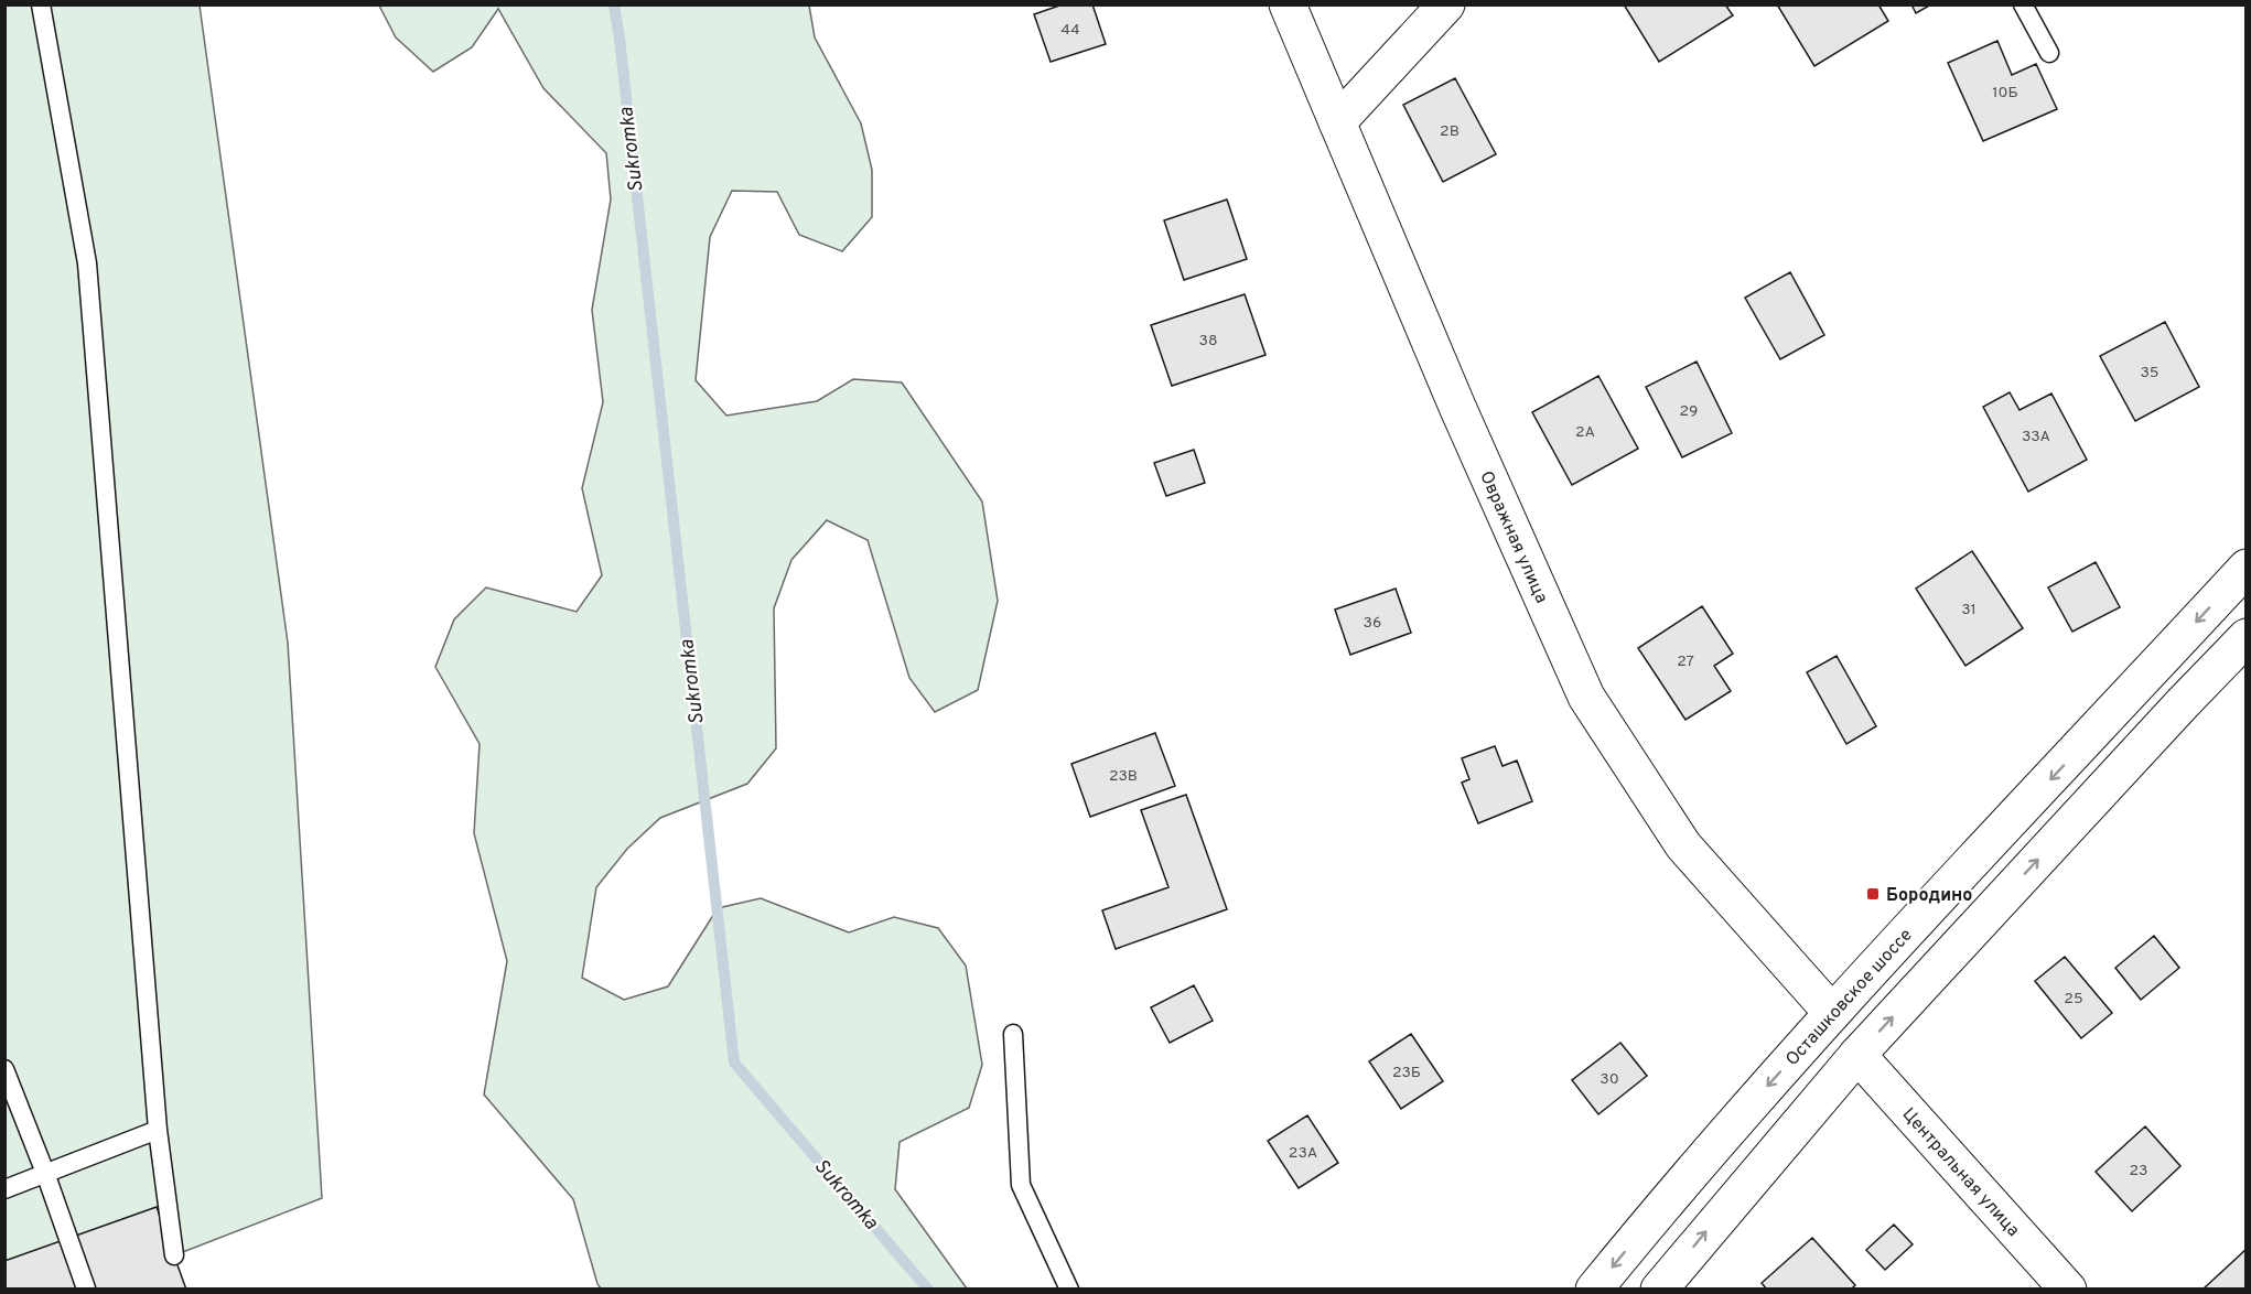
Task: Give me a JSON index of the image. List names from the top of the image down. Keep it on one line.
{"streets":{"main road":["Овражная улица","Осташковское шоссе","Центральная улица"]},"crossings":[["Овражная улица","Осташковское шоссе"]],"water":["Sukromka"],"places":{"transit":["Бородино"]},"house_numbers":["44","10Б","2В","38","35","29","2А","33А","31","36","27","23В","25","23Б","30","23А","23"]}
